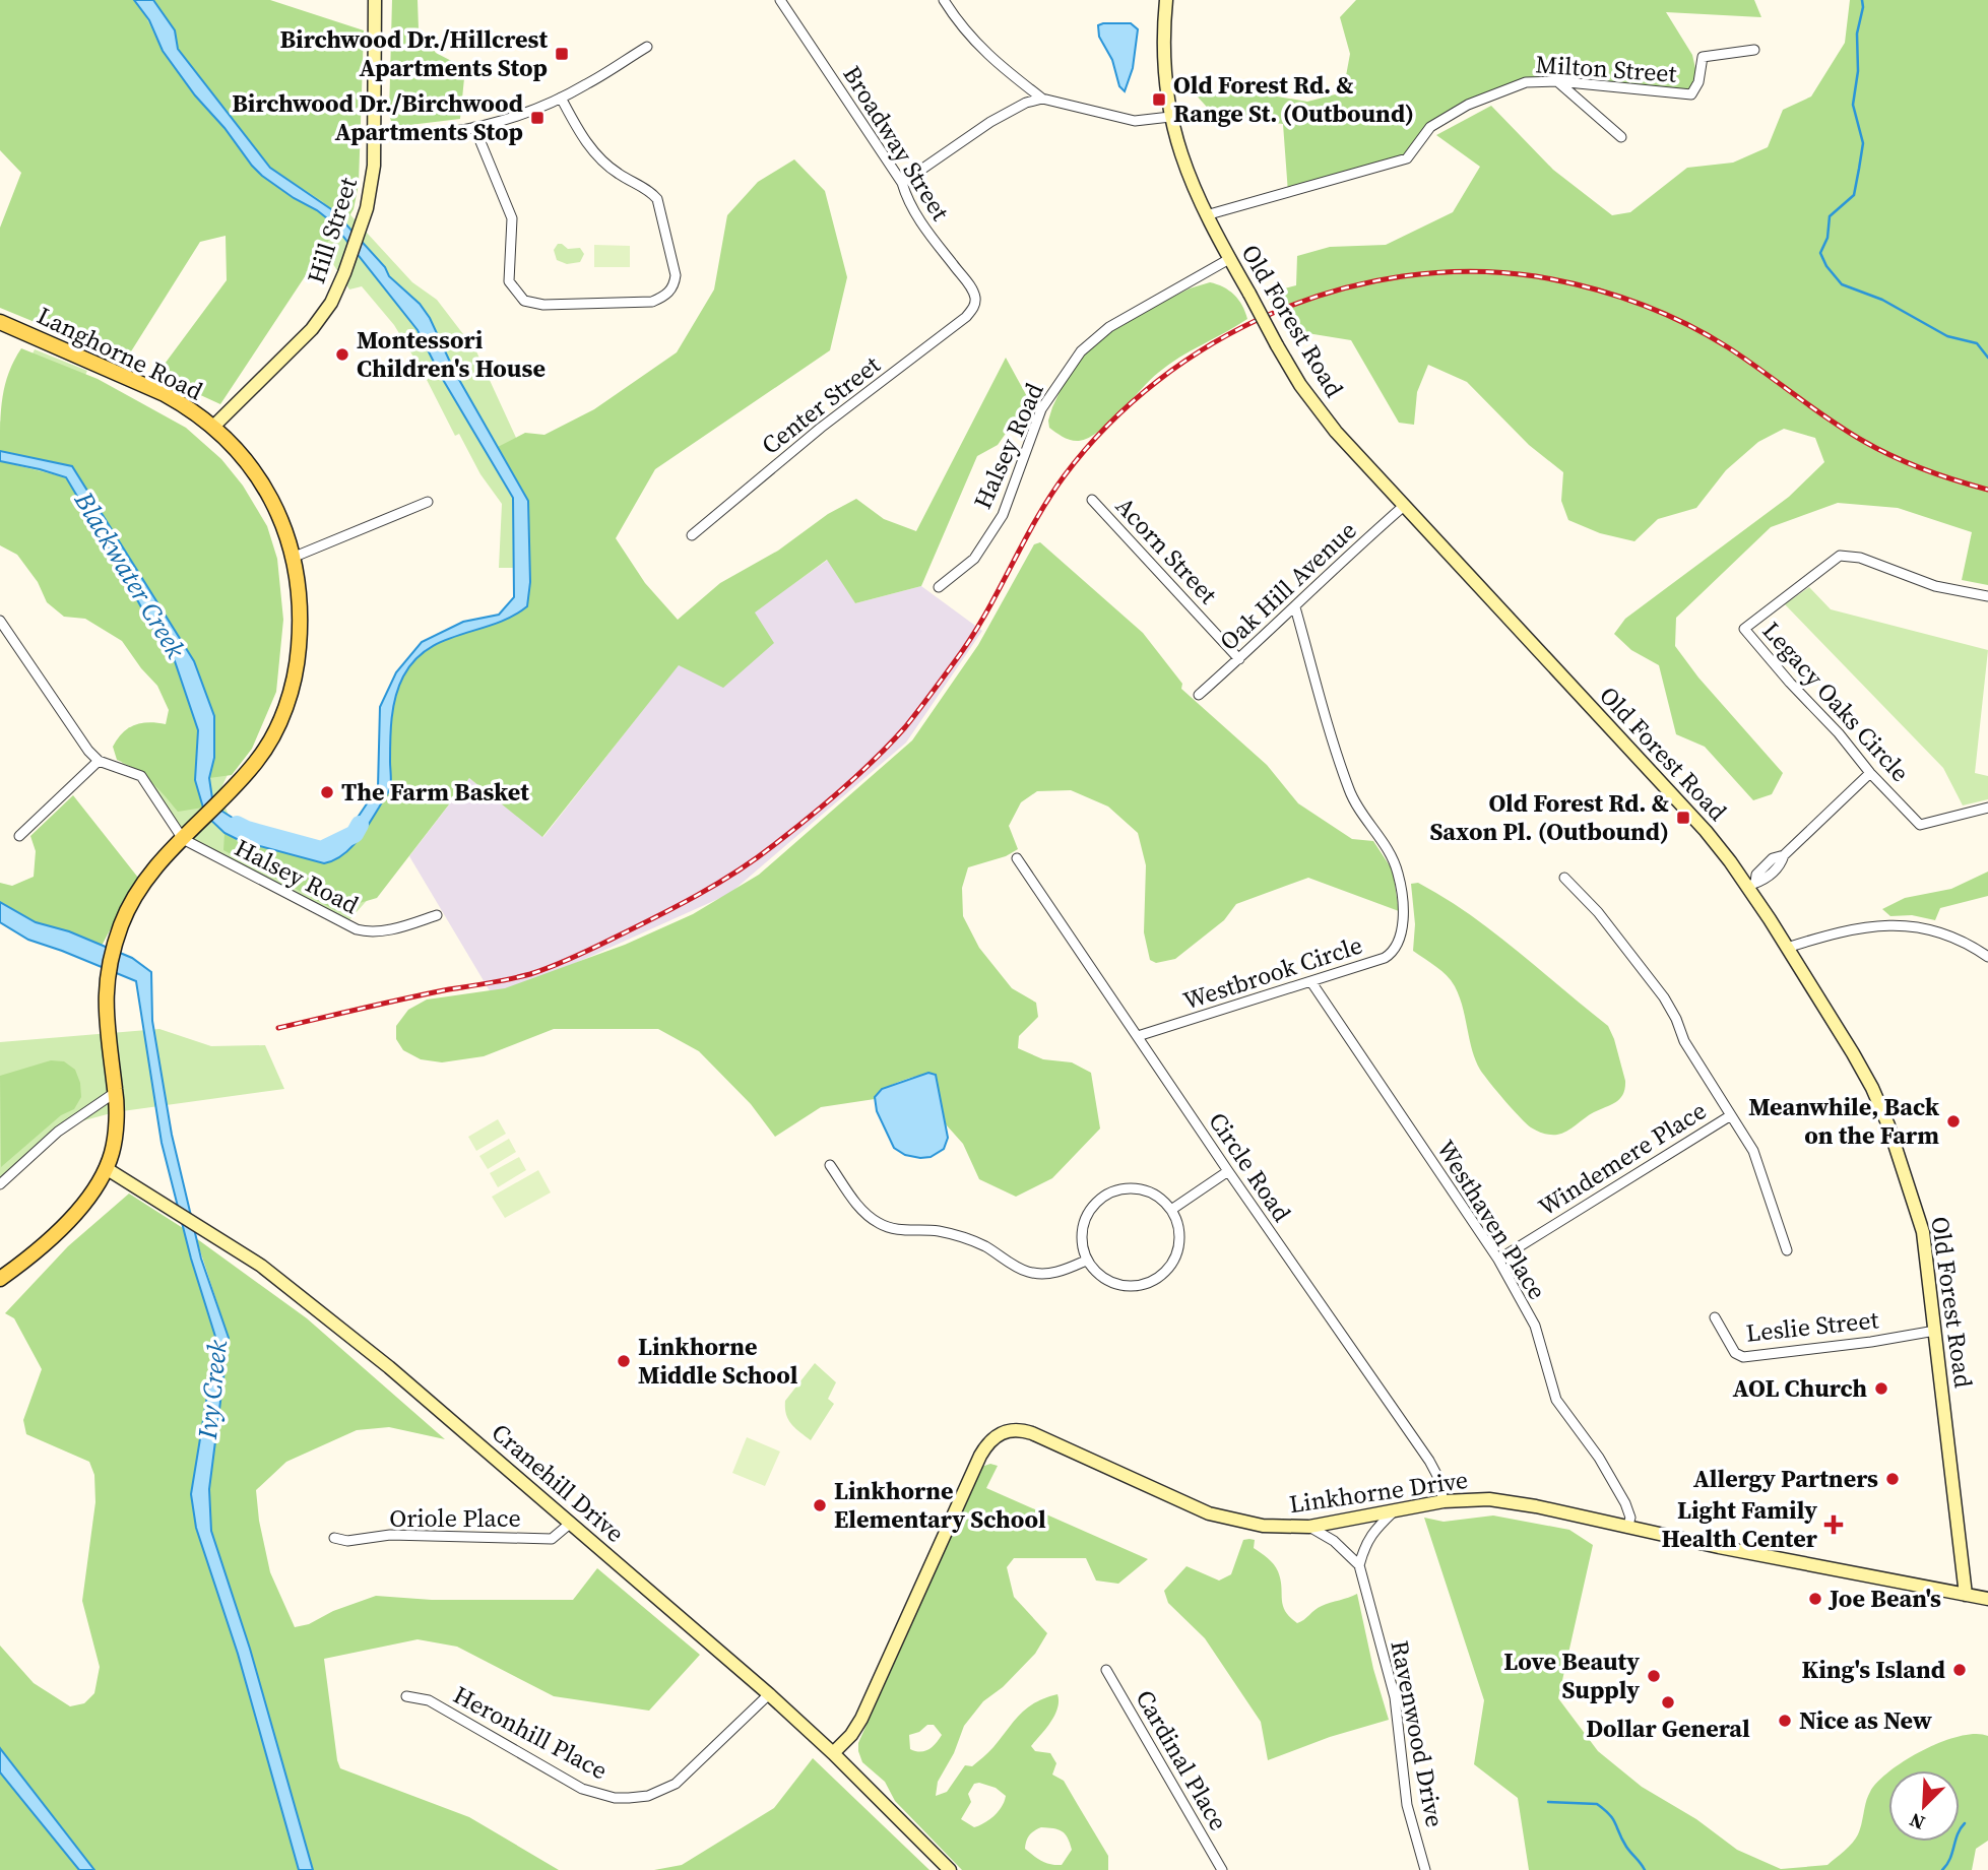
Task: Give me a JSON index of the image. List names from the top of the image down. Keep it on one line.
{"streets":{"main road":["Hill Street","Old Forest Road","Langhorne Road","Cranehill Drive","Linkhorne Drive"],"street":["Milton Street","Broadway Street","Center Street","Halsey Road","Acorn Street","Oak Hill Avenue","Legacy Oaks Circle","Westbrook Circle","Windemere Place","Circle Road","Westhaven Place","Leslie Street","Oriole Place","Heronhill Place","Ravenwood Drive","Cardinal Place"]},"crossings":[["Milton Street","Old Forest Road"],["Broadway Street","Center Street"],["Hill Street","Langhorne Road"],["Old Forest Road","Halsey Road"],["Old Forest Road","Oak Hill Avenue"],["Old Forest Road","Leslie Street"],["Old Forest Road","Linkhorne Drive"],["Langhorne Road","Halsey Road"],["Langhorne Road","Cranehill Drive"],["Acorn Street","Oak Hill Avenue"],["Oak Hill Avenue","Westbrook Circle"],["Westbrook Circle","Circle Road"],["Westbrook Circle","Westhaven Place"],["Windemere Place","Westhaven Place"],["Circle Road","Linkhorne Drive"],["Westhaven Place","Linkhorne Drive"],["Cranehill Drive","Linkhorne Drive"],["Cranehill Drive","Oriole Place"],["Cranehill Drive","Heronhill Place"]],"water":["Blackwater Creek","Ivy Creek"],"places":{"transit":["Birchwood Dr./Hillcrest Apartments Stop","Old Forest Rd. & Range St. (Outbound)","Birchwood Dr./Birchwood Apartments Stop","Old Forest Rd. & Saxon Pl. (Outbound)"],"other":["Montessori Children's House","The Farm Basket","Meanwhile, Back on the Farm","Linkhorne Middle School","AOL Church","Allergy Partners","Linkhorne Elementary School","Joe Bean's","King's Island","Love Beauty Supply","Dollar General","Nice as New"],"health":["Light Family Health Center"]},"north":"bottom left"}
